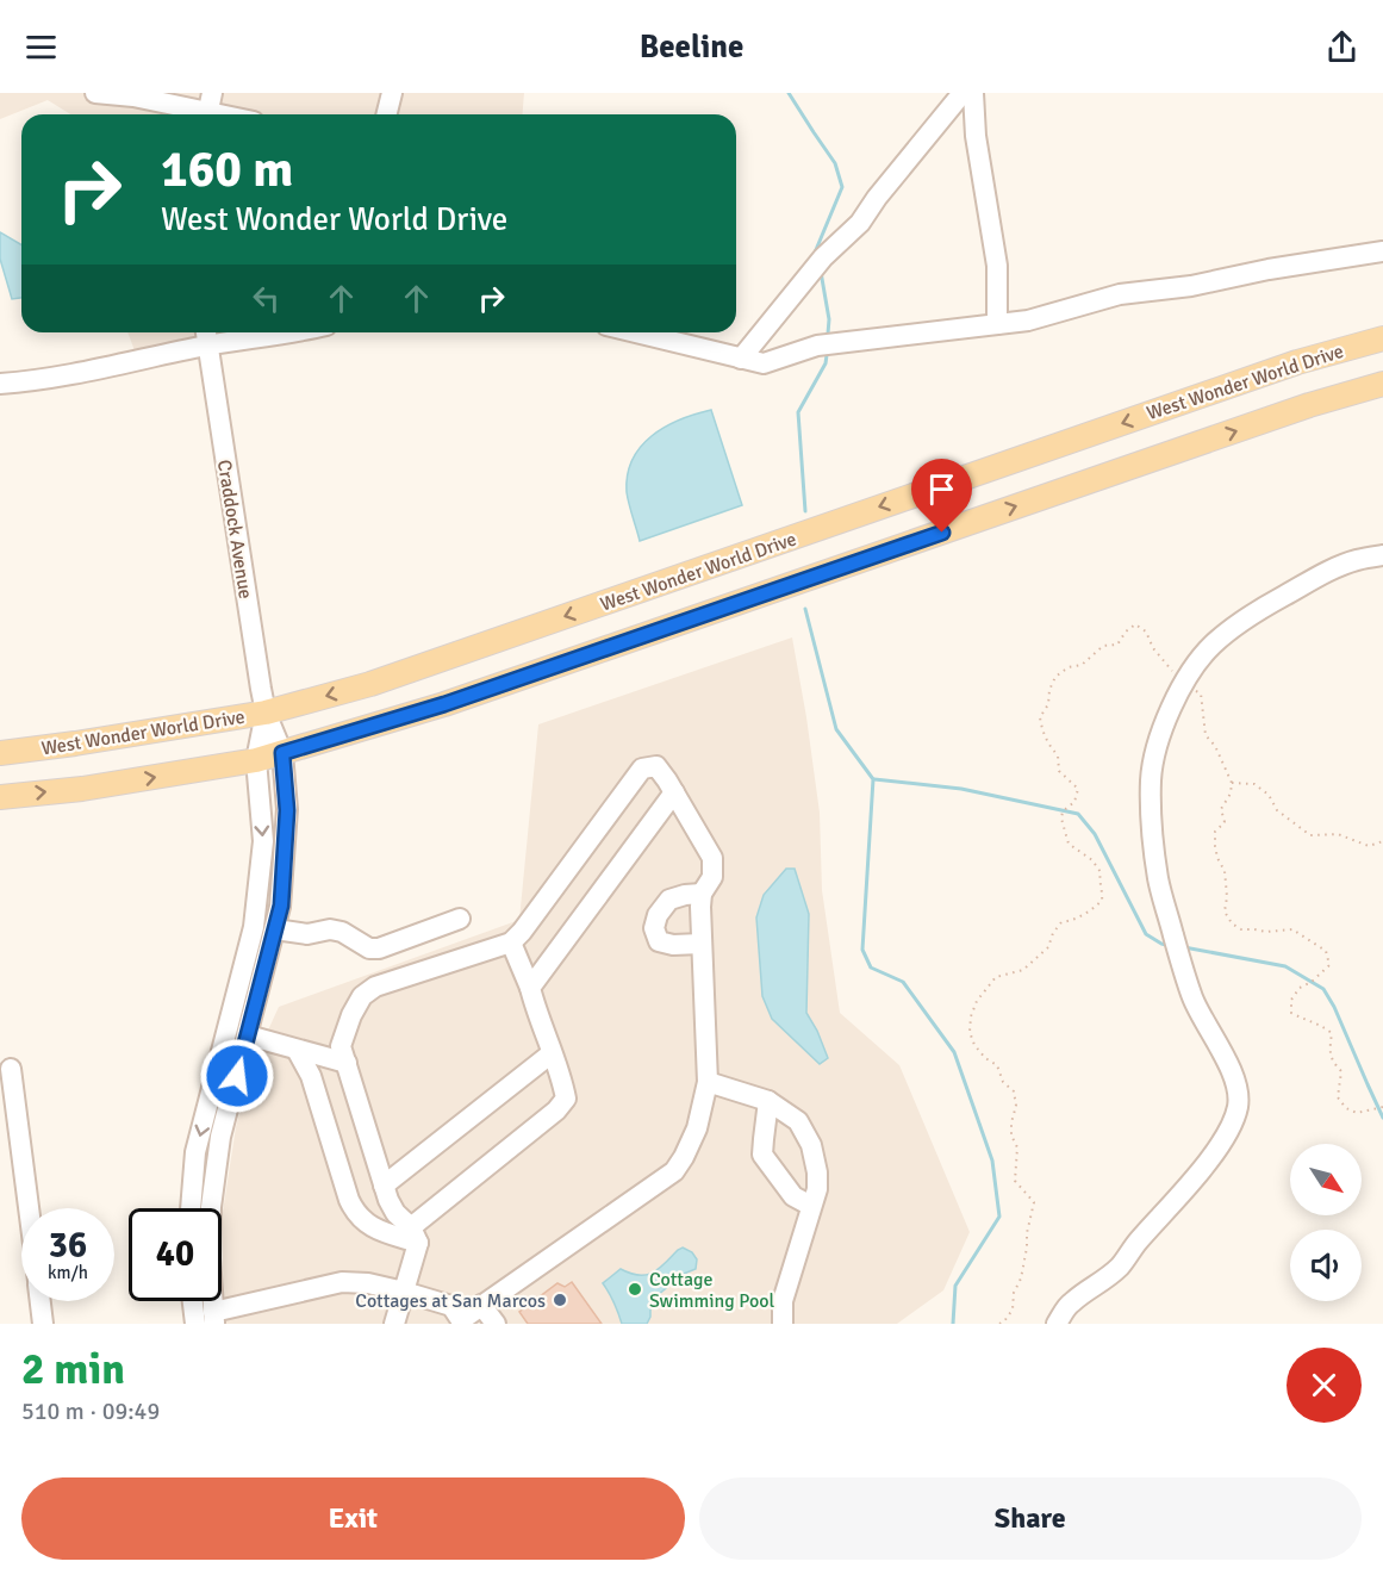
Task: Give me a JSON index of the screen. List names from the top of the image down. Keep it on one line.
{"streets":{"main road":["West Wonder World Drive"],"street":["Craddock Avenue"]},"crossings":[["West Wonder World Drive","Craddock Avenue"]],"places":["Cottage Swimming Pool","Cottages at San Marcos"],"north":"bottom right","page":{"header":"Beeline","turn":["160 m","West Wonder World Drive"],"speed":"36 km/h","limit":"40","heading":["2 min","510 m · 09:49"],"buttons":["Exit","Share"]}}
